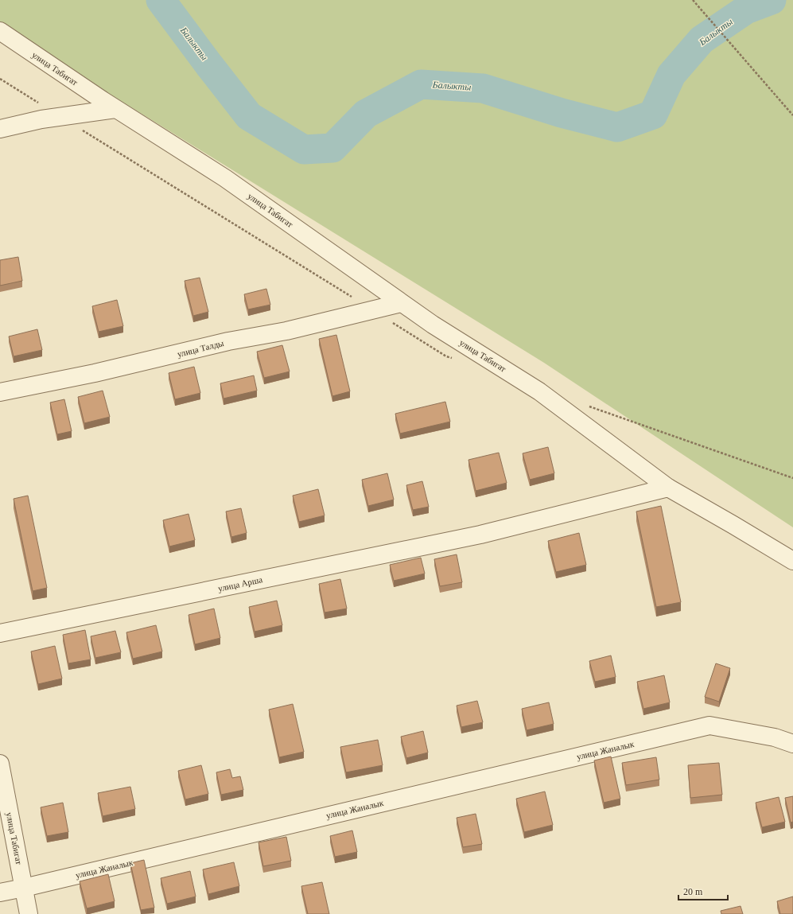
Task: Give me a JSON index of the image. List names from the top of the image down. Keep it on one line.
{"streets":{"street":["улица Табигат","улица Талды","улица Арша","улица Жаналык"]},"crossings":[["улица Табигат","улица Талды"],["улица Табигат","улица Арша"],["улица Табигат","улица Жаналык"]],"water":["Балыкты"],"scale_bar":"20 m"}
